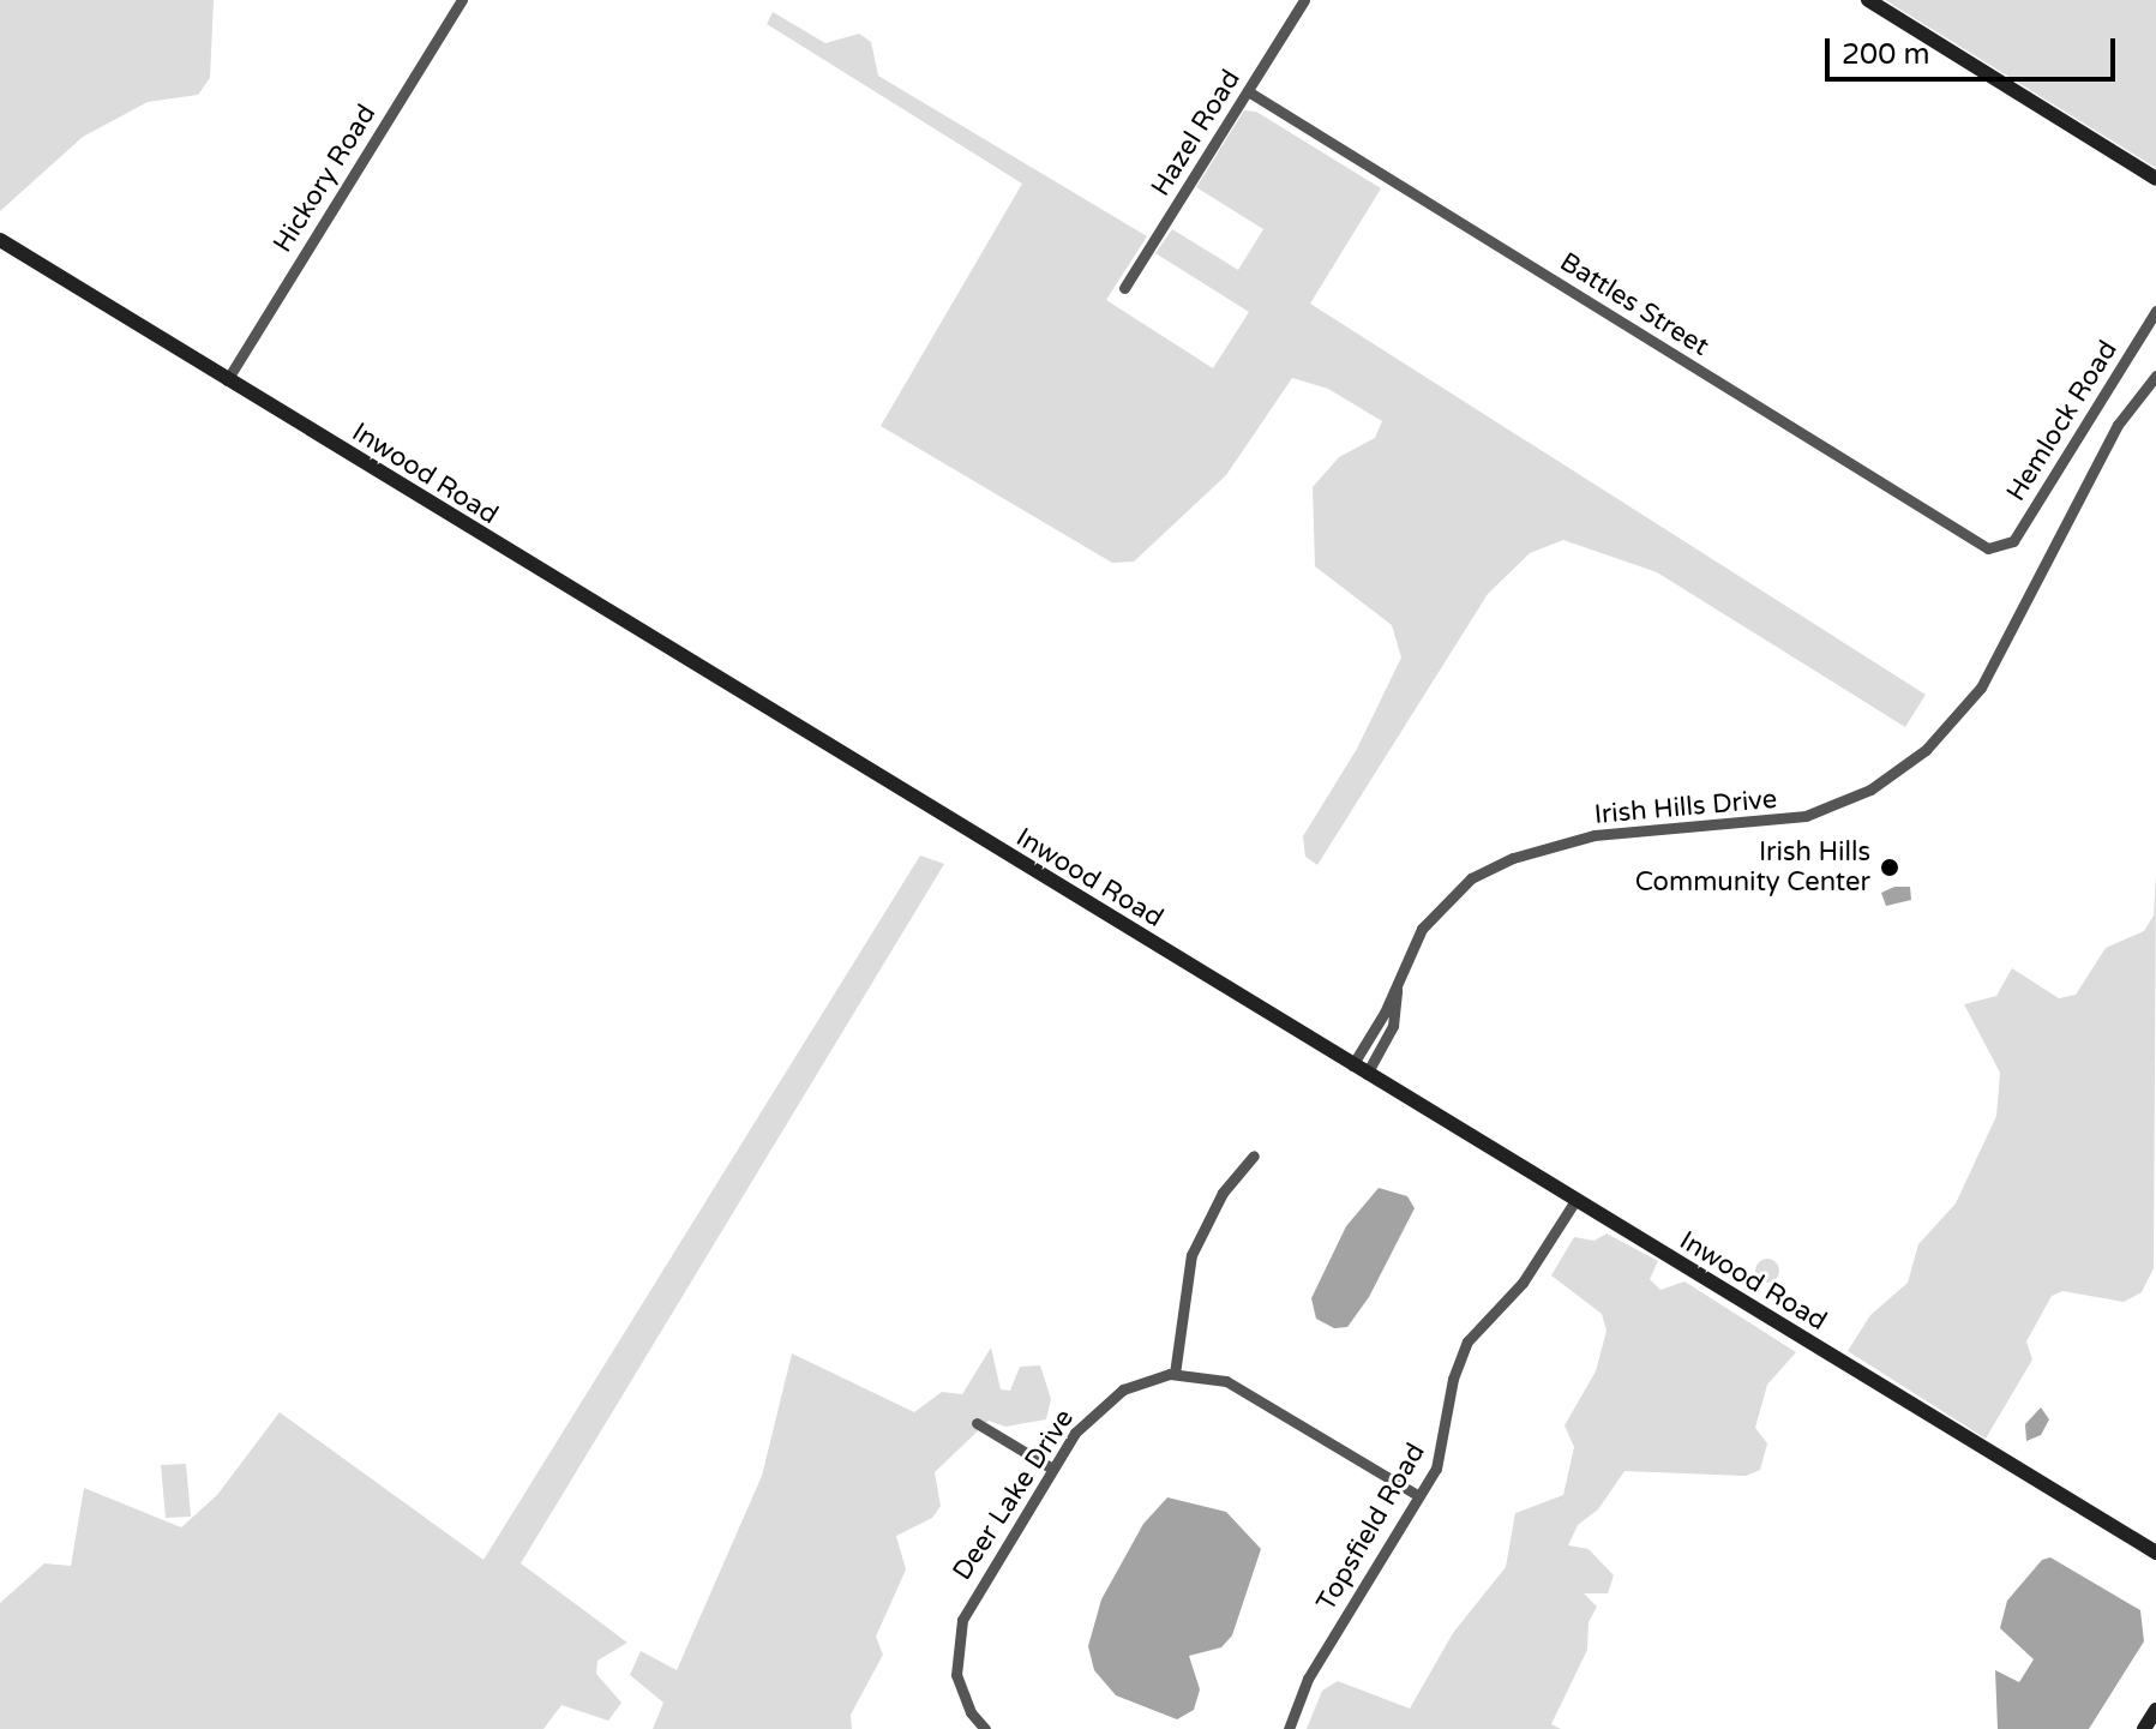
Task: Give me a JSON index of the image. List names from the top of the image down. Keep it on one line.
{"streets":{"street":["Hazel Road","Hickory Road","Battles Street","Hemlock Road","Inwood Road","Irish Hills Drive","Deer Lake Drive","Topsfield Road"]},"crossings":[["Hazel Road","Battles Street"],["Hickory Road","Inwood Road"],["Battles Street","Hemlock Road"],["Inwood Road","Irish Hills Drive"],["Inwood Road","Topsfield Road"],["Deer Lake Drive","Topsfield Road"]],"places":["Irish Hills Community Center"],"scale_bar":"200 m"}
